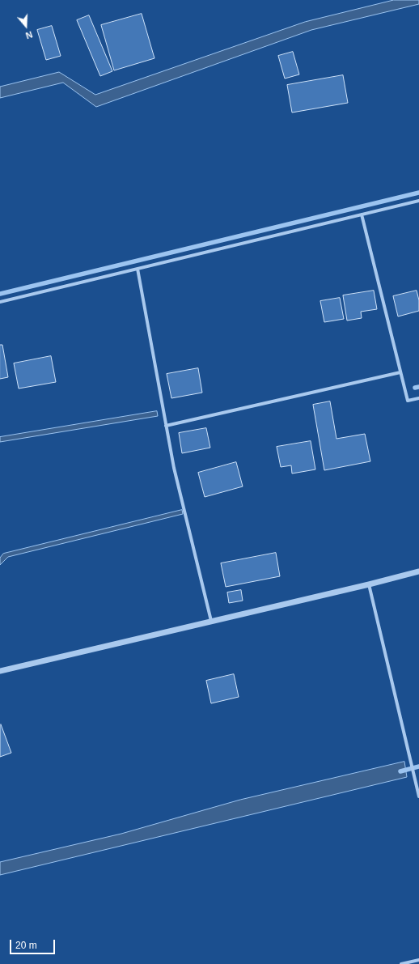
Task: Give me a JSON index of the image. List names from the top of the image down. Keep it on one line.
{"scale_bar":"20 m","north":"bottom"}
